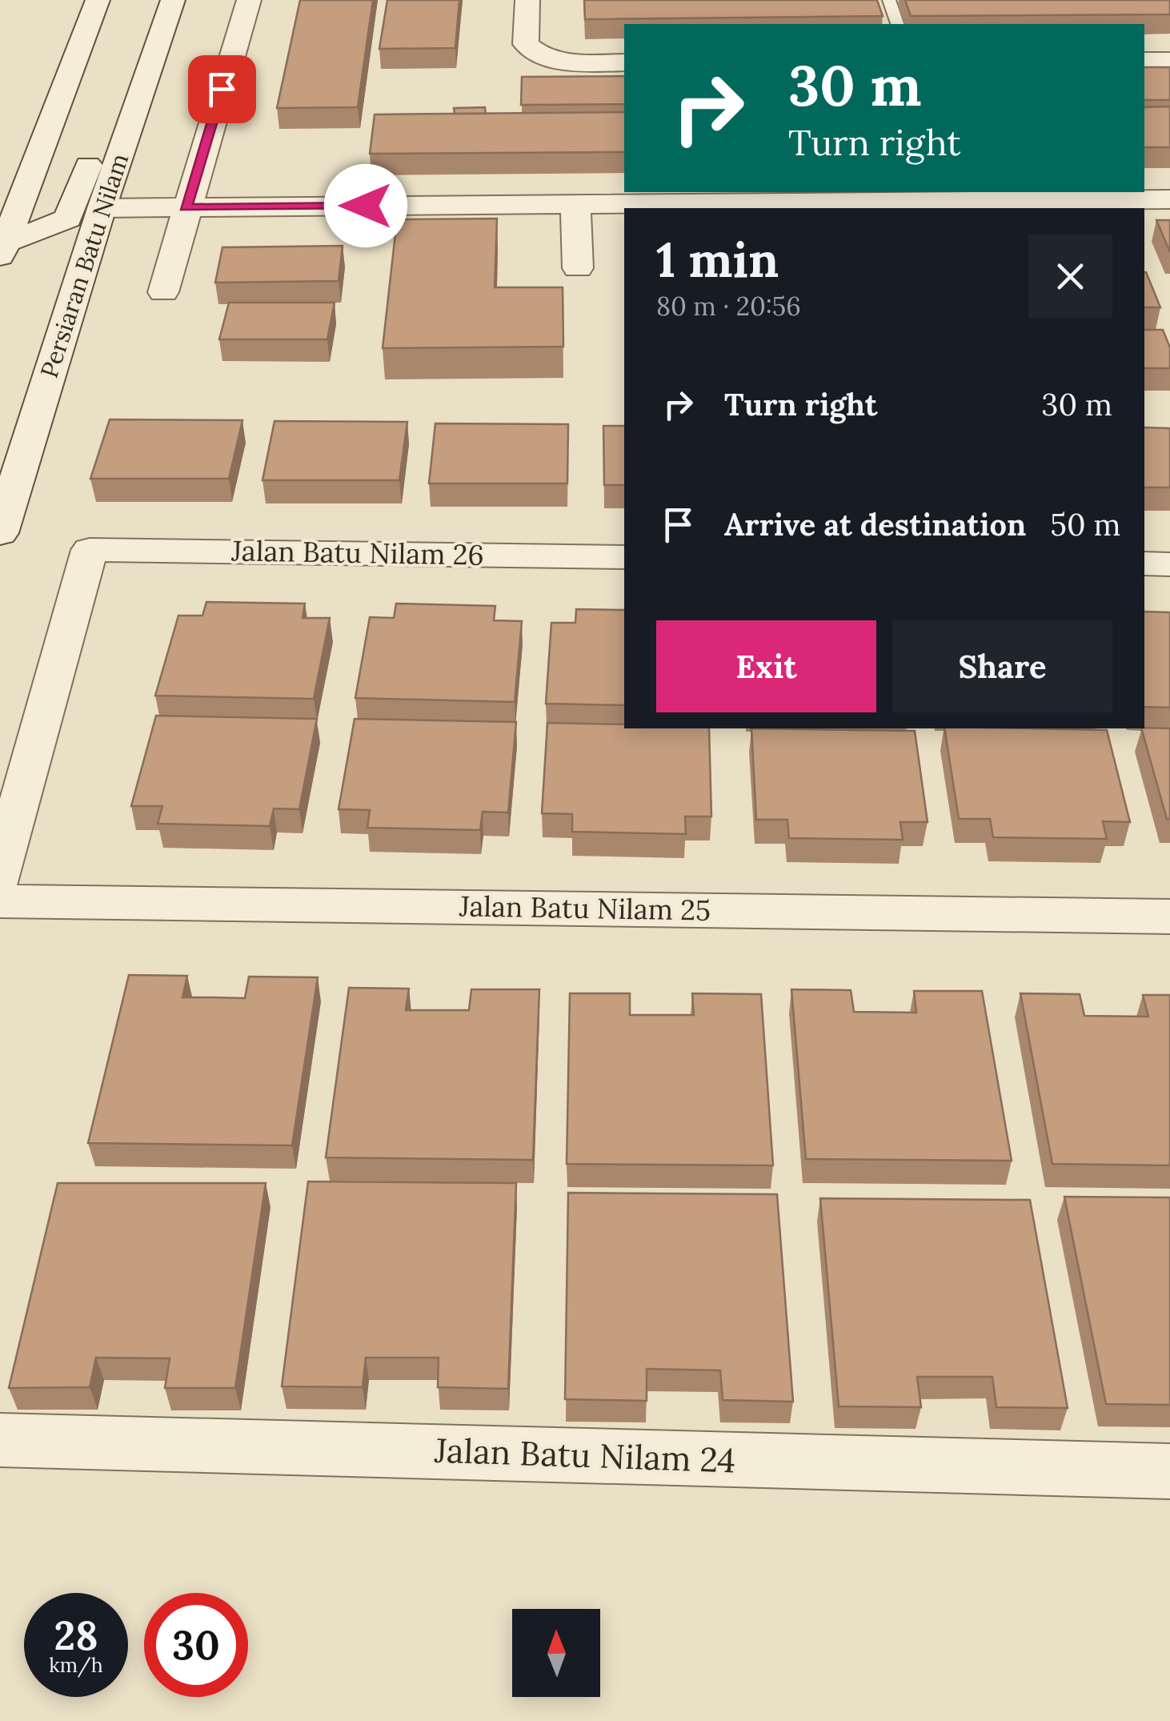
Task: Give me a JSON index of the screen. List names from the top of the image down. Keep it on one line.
{"streets":{"street":["Persiaran Batu Nilam","Jalan Batu Nilam 26","Jalan Batu Nilam 25","Jalan Batu Nilam 24"]},"north":"top","page":{"turn":["30 m","Turn right"],"heading":["1 min","80 m · 20:56"],"list":[{"name":"Turn right","value":"30 m"},{"name":"Arrive at destination","value":"50 m"}],"buttons":["Exit","Share"],"speed":"28 km/h","limit":"30"}}
